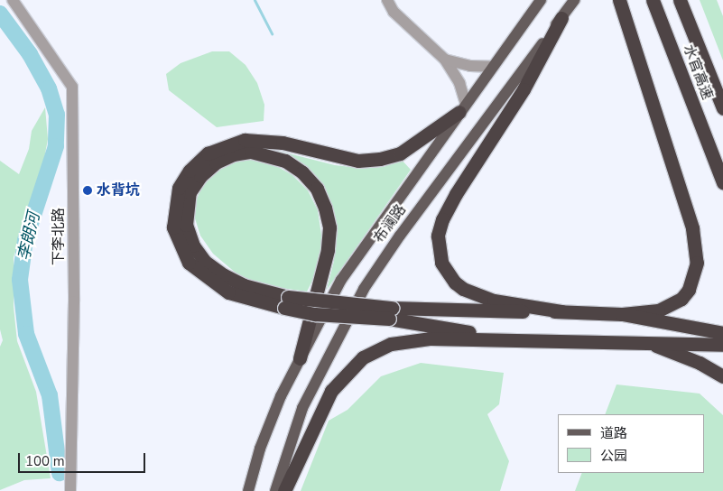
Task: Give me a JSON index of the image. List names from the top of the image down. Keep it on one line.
{"streets":{"highway":["水官高速"],"main road":["布澜路"],"street":["下李北路"]},"water":["李朗河"],"places":["水背坑"],"legend":["道路","公园"],"scale_bar":"100 m"}
